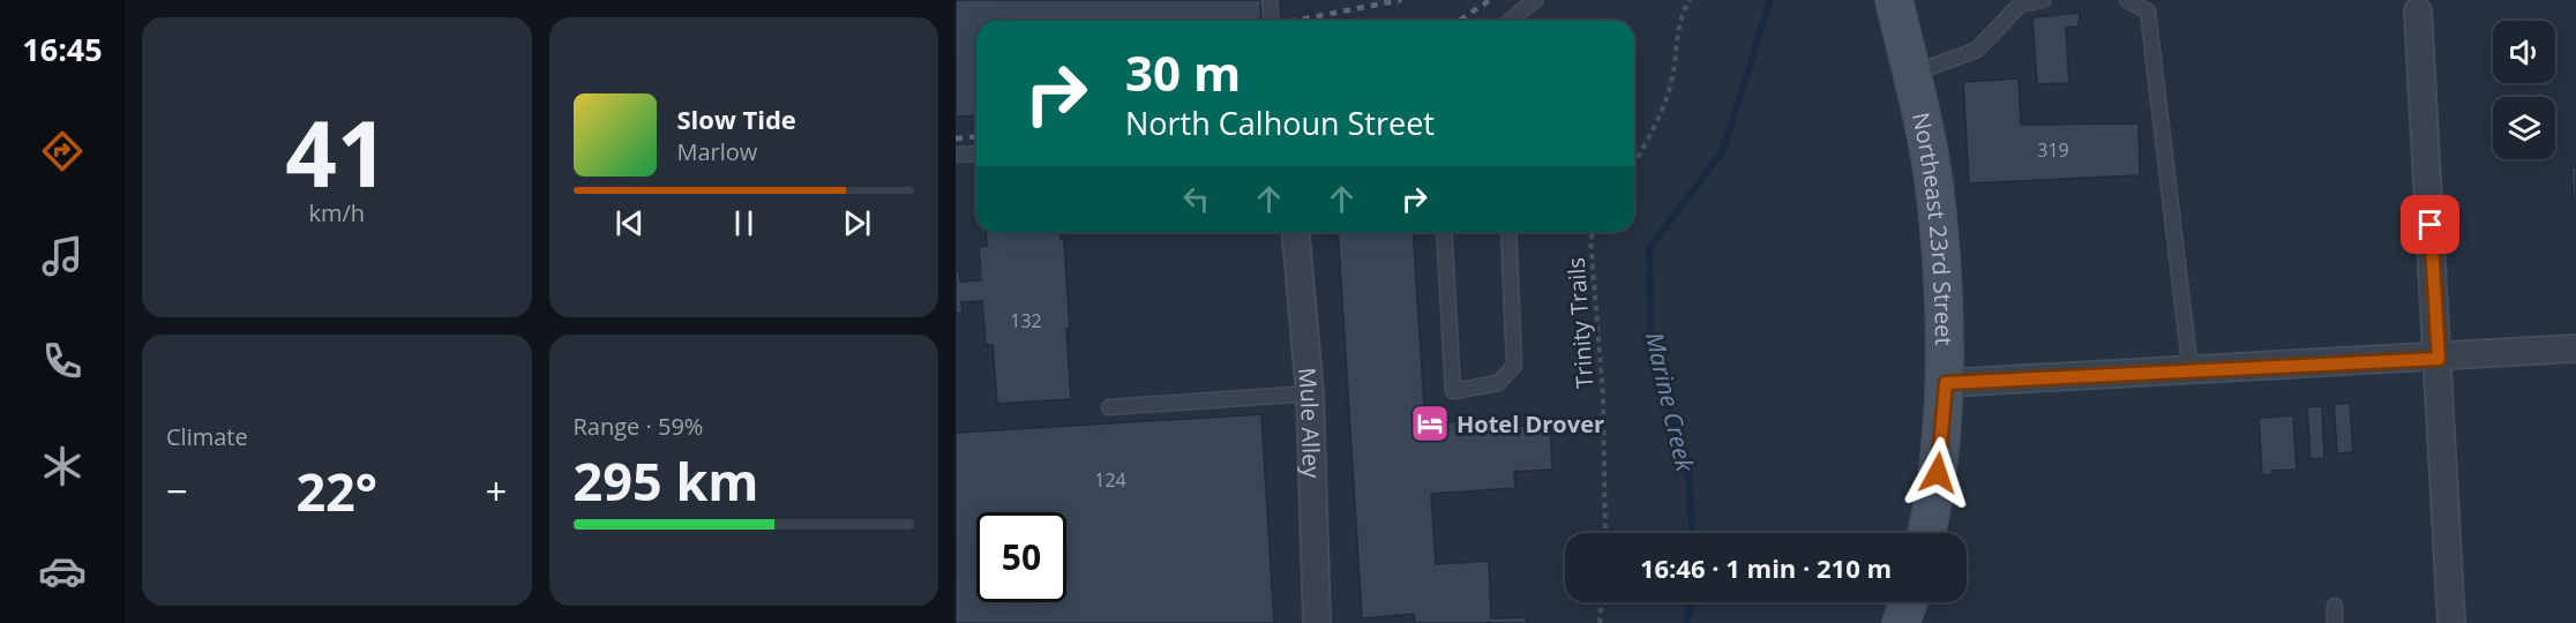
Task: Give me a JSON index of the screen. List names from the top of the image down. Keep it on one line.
{"streets":{"main road":["Northeast 23rd Street"],"street":["Mule Alley"],"path":["Trinity Trails"]},"water":["Marine Creek"],"places":{"hotel":["Hotel Drover"]},"house_numbers":["319","132","124"],"page":{"tabs":"16:45","tile":[["41","km/h"],"Climate",["Range · 59%","295 km"]],"turn":["30 m","North Calhoun Street"],"song":["Slow Tide","Marlow"],"heat":["−","22°","+"],"limit":"50","trip":"16:46 · 1 min · 210 m"}}
